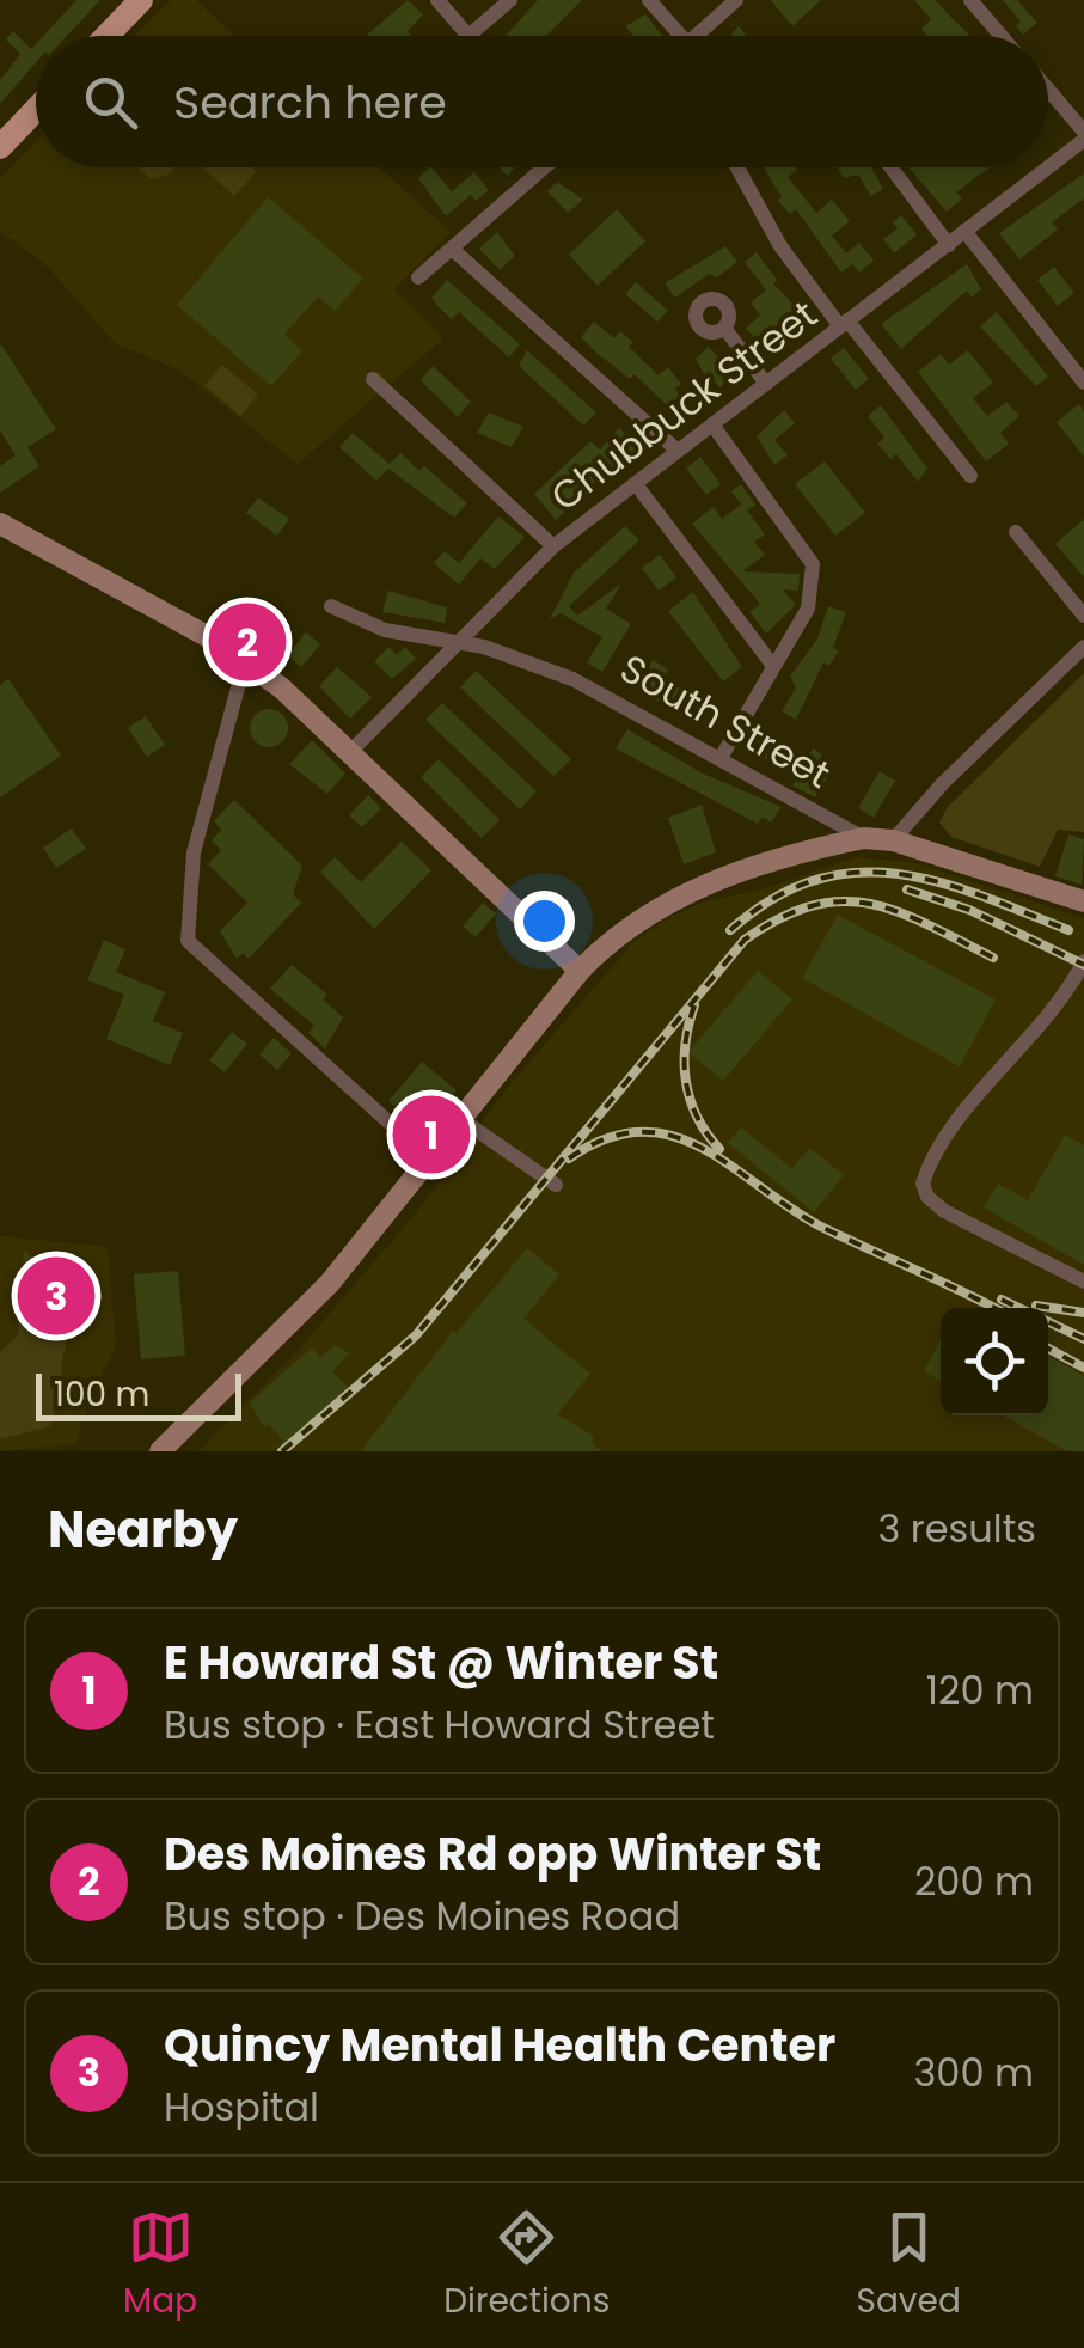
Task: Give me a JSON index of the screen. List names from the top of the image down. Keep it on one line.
{"streets":{"main road":["South Street"],"street":["Chubbuck Street"]},"crossings":[["Chubbuck Street","South Street"]],"scale_bar":"100 m","page":{"search":"Search here","pins":["2","1","3"],"scale":"100 m","heading":["Nearby","3 results"],"list":[{"mark":"1","name":"E Howard St @ Winter St","note":"Bus stop · East Howard Street","value":"120 m"},{"mark":"2","name":"Des Moines Rd opp Winter St","note":"Bus stop · Des Moines Road","value":"200 m"},{"mark":"3","name":"Quincy Mental Health Center","note":"Hospital","value":"300 m"}],"nav":["Map","Directions","Saved"]}}
